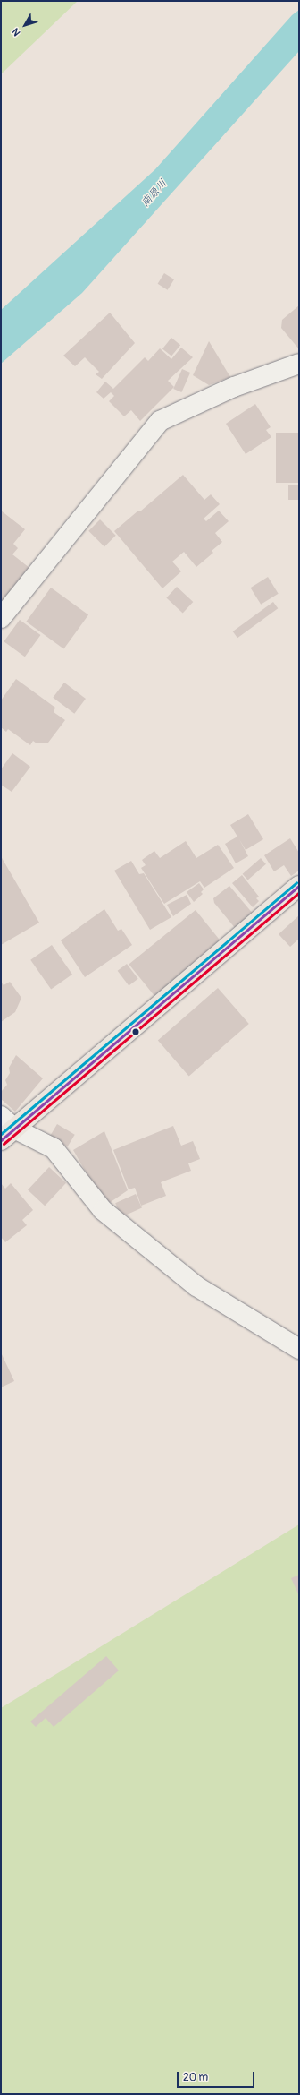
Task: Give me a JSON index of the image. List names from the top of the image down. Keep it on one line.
{"water":["南原川"],"scale_bar":"20 m","north":"bottom left"}
